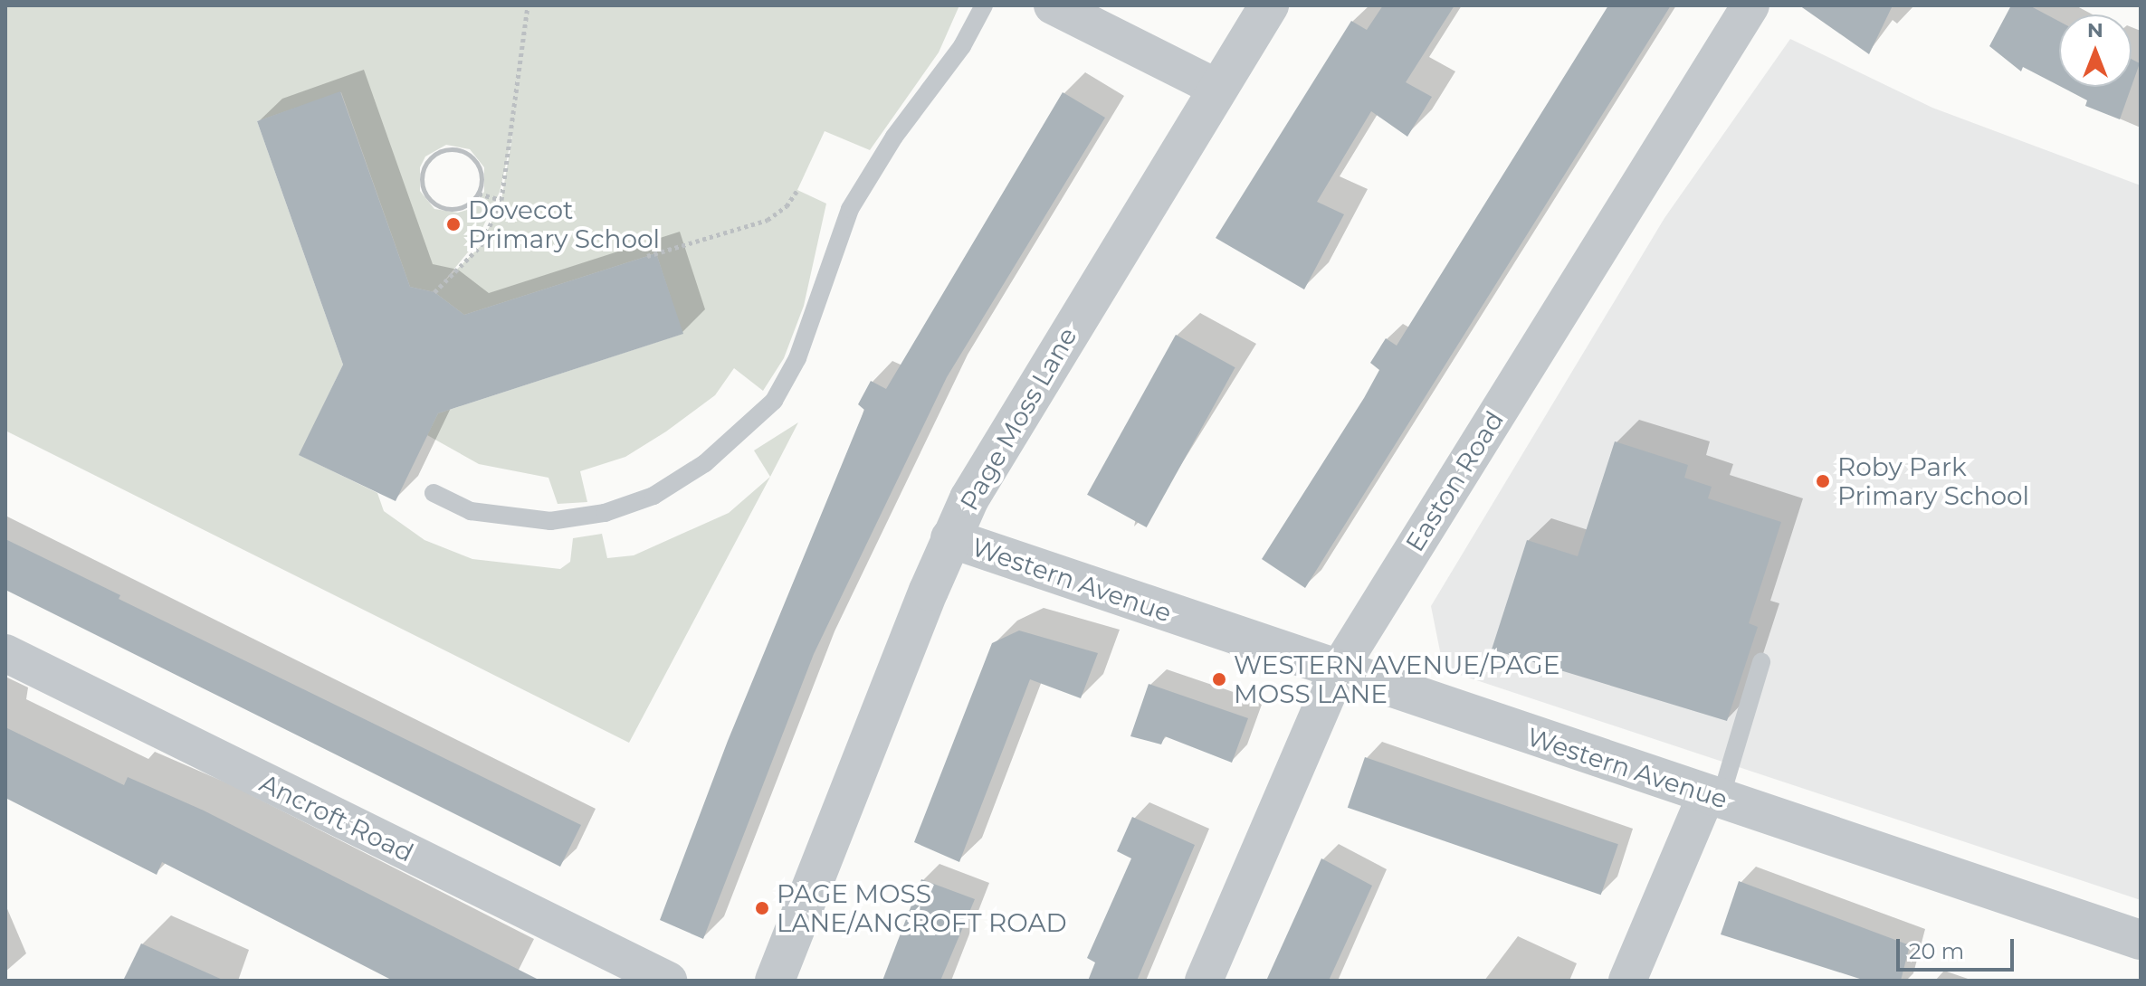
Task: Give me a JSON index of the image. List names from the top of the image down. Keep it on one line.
{"streets":{"street":["Page Moss Lane","Easton Road","Western Avenue","Ancroft Road"]},"crossings":[["Page Moss Lane","Western Avenue"],["Easton Road","Western Avenue"]],"places":["Dovecot Primary School","Roby Park Primary School","WESTERN AVENUE/PAGE MOSS LANE","PAGE MOSS LANE/ANCROFT ROAD"],"scale_bar":"20 m","north":"top"}
